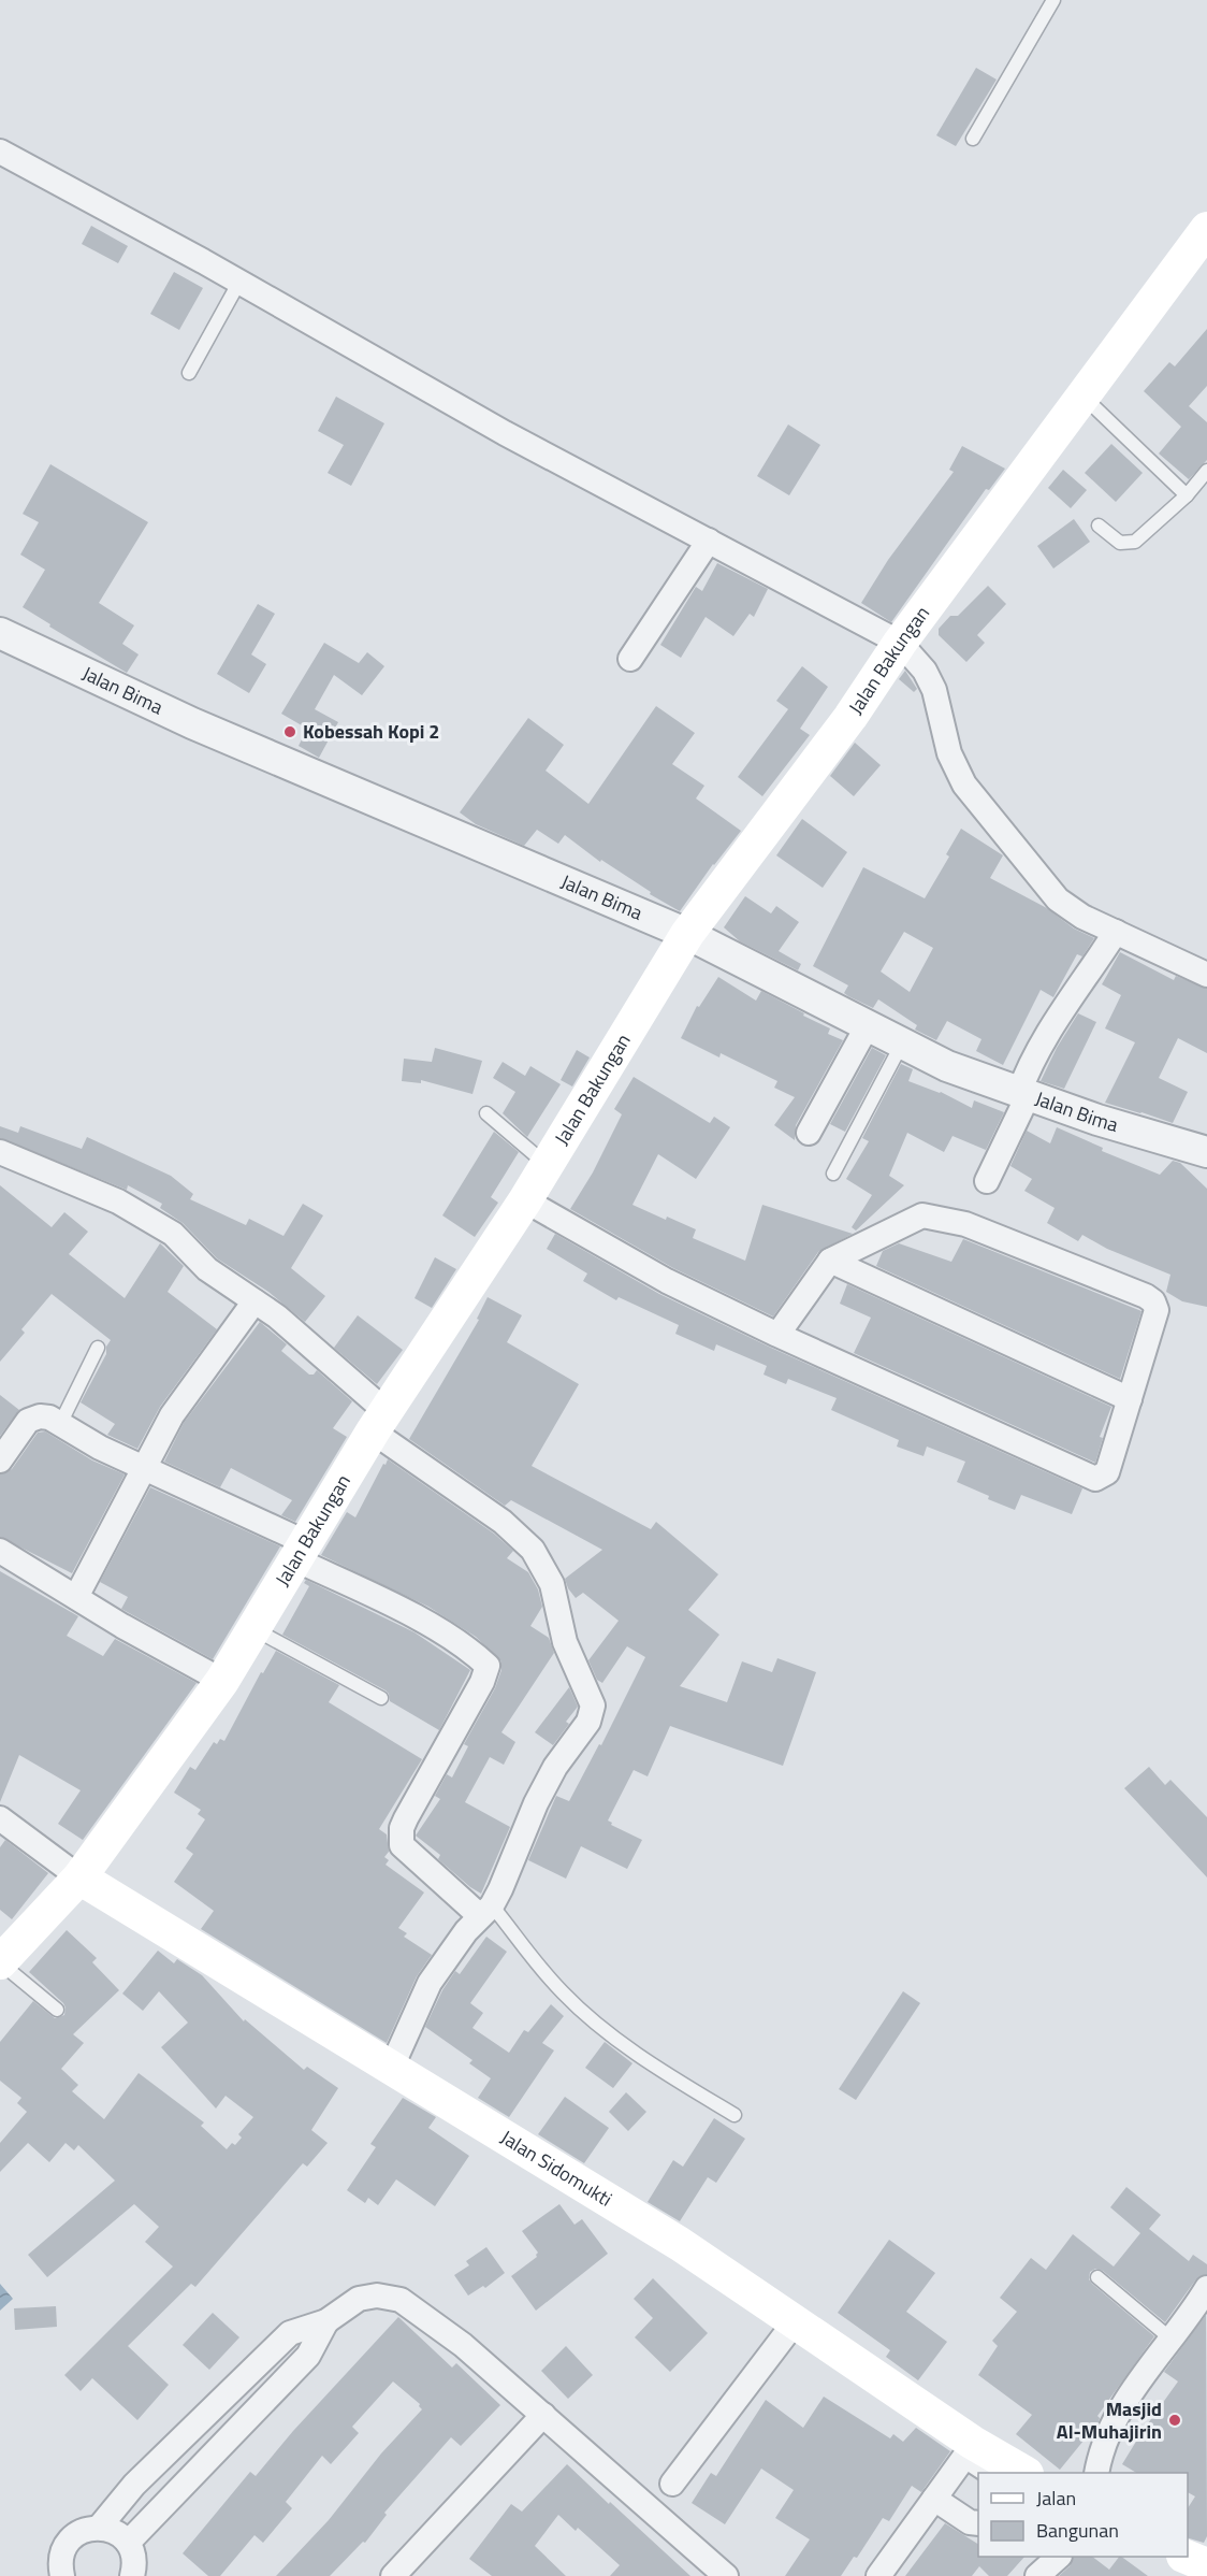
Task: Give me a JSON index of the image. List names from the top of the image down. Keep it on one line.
{"streets":{"main road":["Jalan Bakungan","Jalan Sidomukti"],"street":["Jalan Bima"]},"crossings":[["Jalan Bakungan","Jalan Bima"],["Jalan Bakungan","Jalan Sidomukti"]],"places":["Kobessah Kopi 2","Masjid Al-Muhajirin"],"legend":["Jalan","Bangunan"]}
